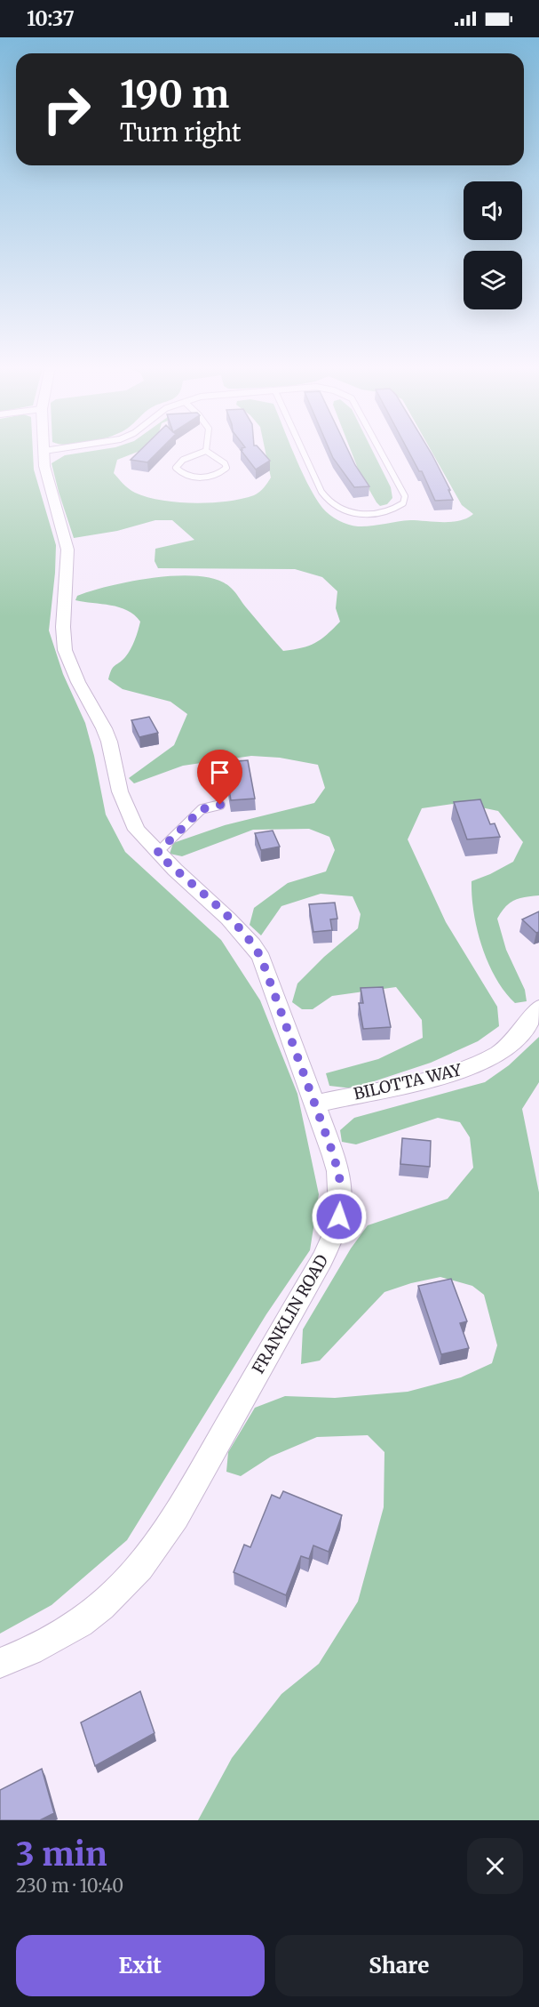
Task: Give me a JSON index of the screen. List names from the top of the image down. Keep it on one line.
{"streets":{"street":["BILOTTA WAY","FRANKLIN ROAD"]},"crossings":[["BILOTTA WAY","FRANKLIN ROAD"]],"page":{"status":"10:37","turn":["190 m","Turn right"],"heading":["3 min","230 m · 10:40"],"buttons":["Exit","Share"]}}
